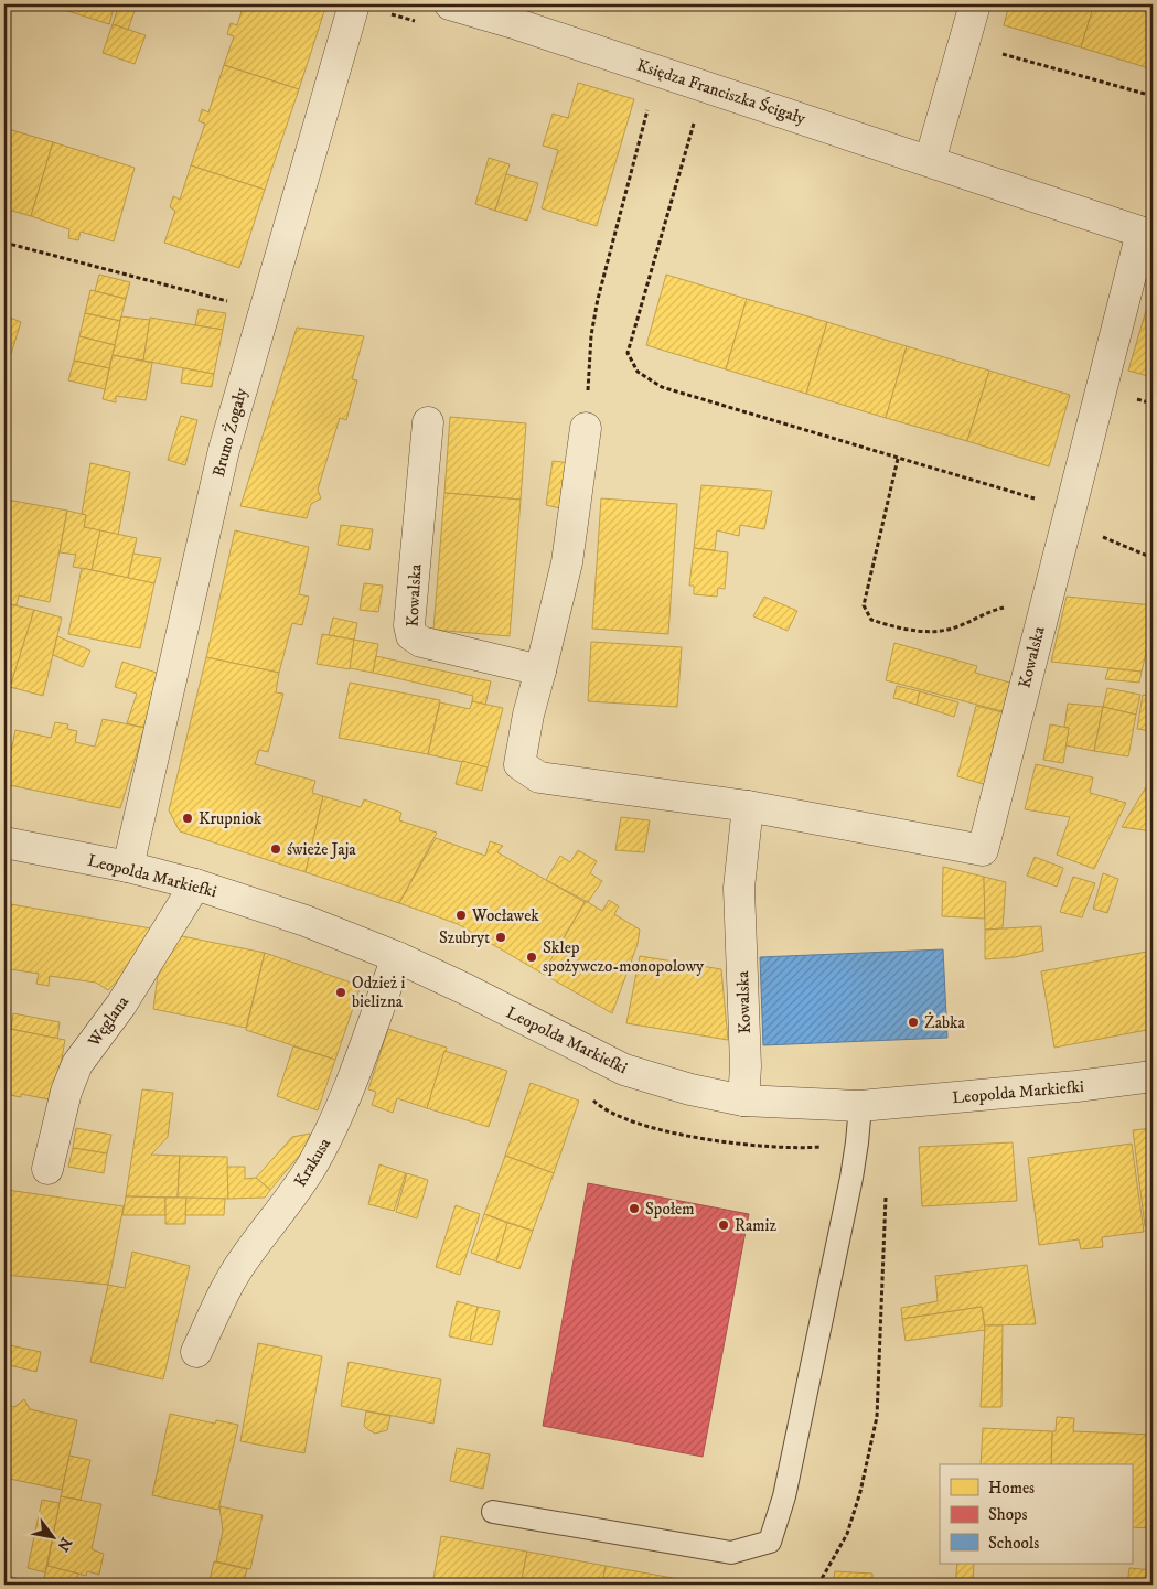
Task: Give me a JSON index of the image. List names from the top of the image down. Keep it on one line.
{"streets":{"street":["Księdza Franciszka Ścigały","Bruno Żogały","Kowalska","Leopolda Markiefki","Węglana","Krakusa"]},"crossings":[["Księdza Franciszka Ścigały","Kowalska"],["Bruno Żogały","Leopolda Markiefki"],["Kowalska","Leopolda Markiefki"],["Leopolda Markiefki","Węglana"],["Leopolda Markiefki","Krakusa"]],"places":["Krupniok","świeże Jaja","Wocławek","Szubryt","Sklep spożywczo-monopolowy","Odzież i bielizna","Żabka","Społem","Ramiz"],"legend":["Homes","Shops","Schools"],"north":"bottom right"}
